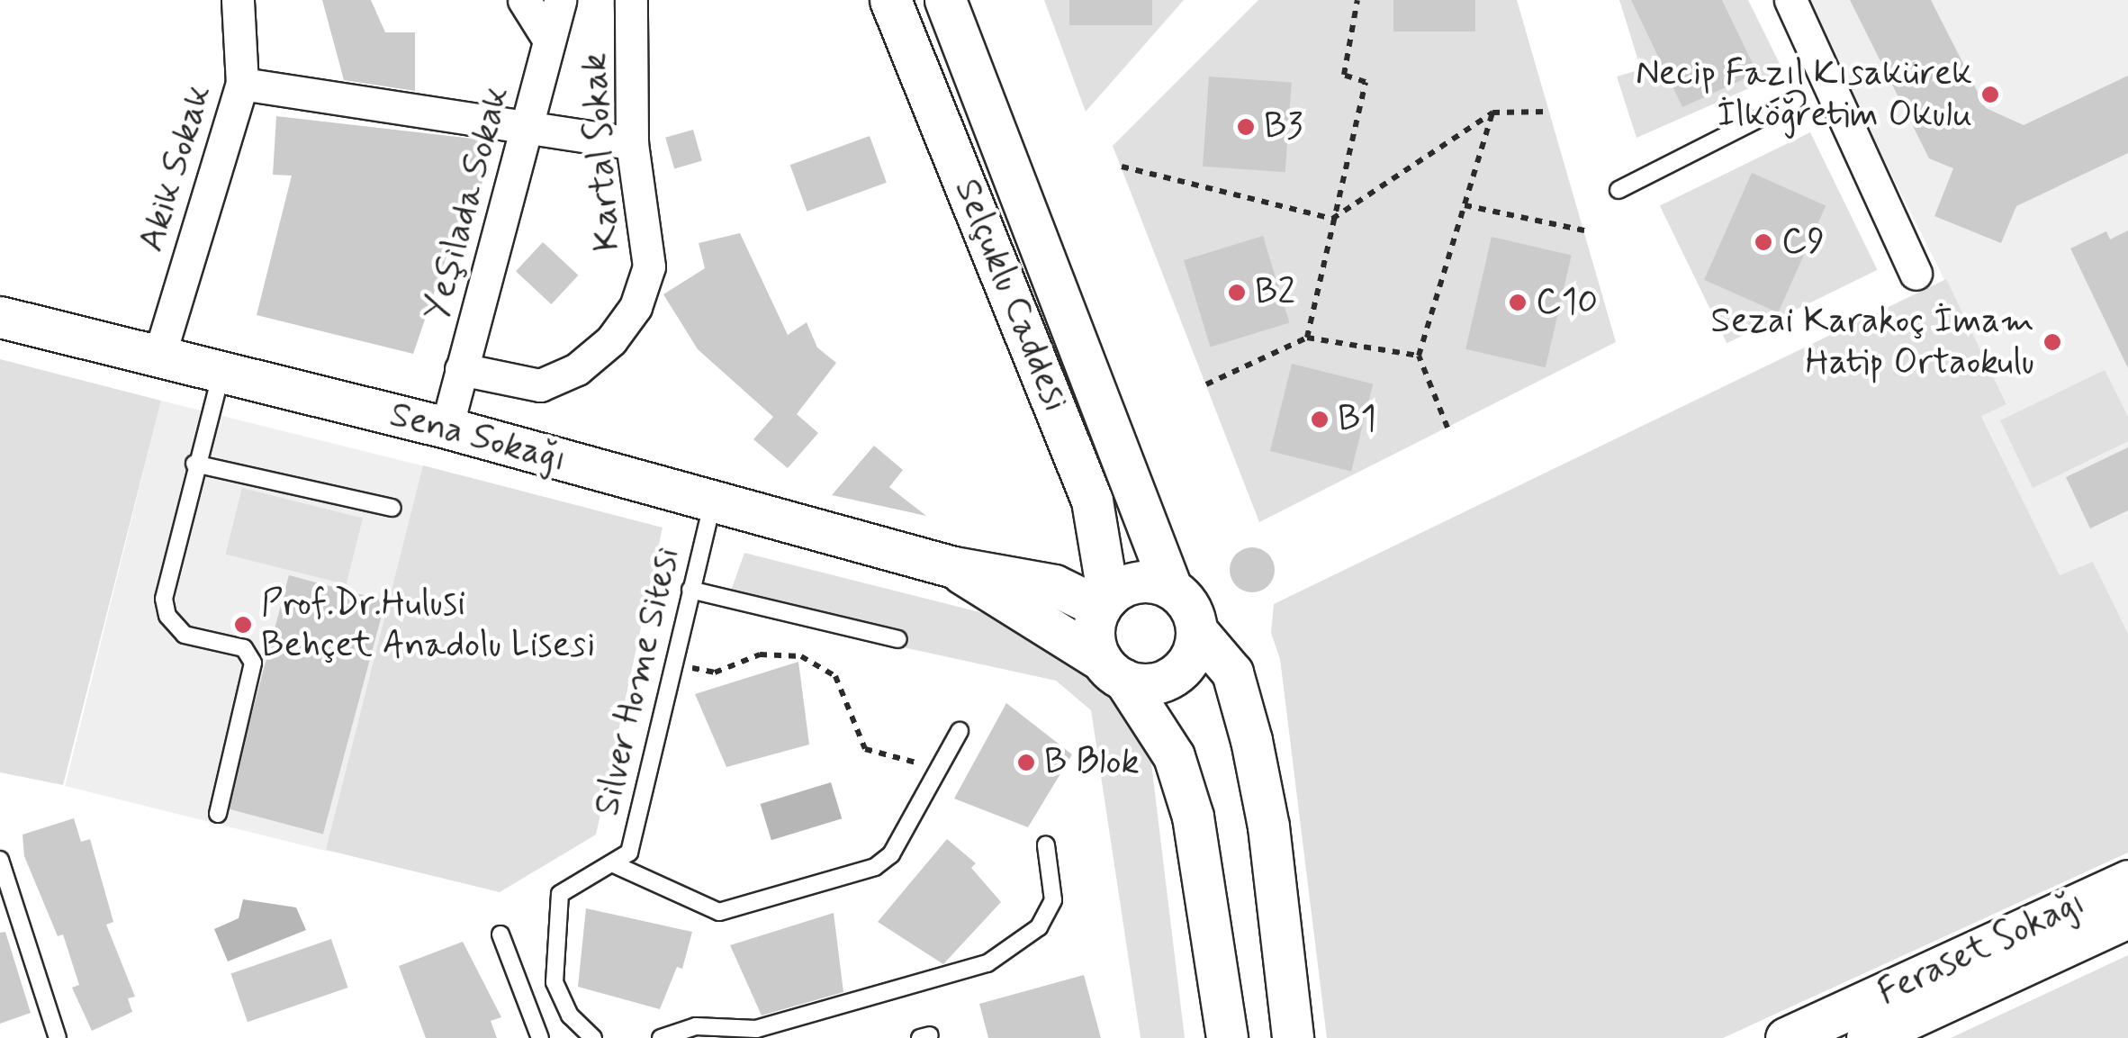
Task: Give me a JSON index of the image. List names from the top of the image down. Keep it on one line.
{"streets":{"street":["Kartal Sokak","Akik Sokak","Yeşilada Sokak","Selçuklu Caddesi","Sena Sokağı","Feraset Sokağı"],"lane":["Silver Home Sitesi"]},"crossings":[["Kartal Sokak","Yeşilada Sokak"],["Akik Sokak","Sena Sokağı"],["Yeşilada Sokak","Sena Sokağı"],["Sena Sokağı","Silver Home Sitesi"]],"places":["Necip Fazıl Kısakürek İlköğretim Okulu","B3","C9","B2","C10","Sezai Karakoç İmam Hatip Ortaokulu","B1","Prof.Dr.Hulusi Behçet Anadolu Lisesi","B Blok"]}
